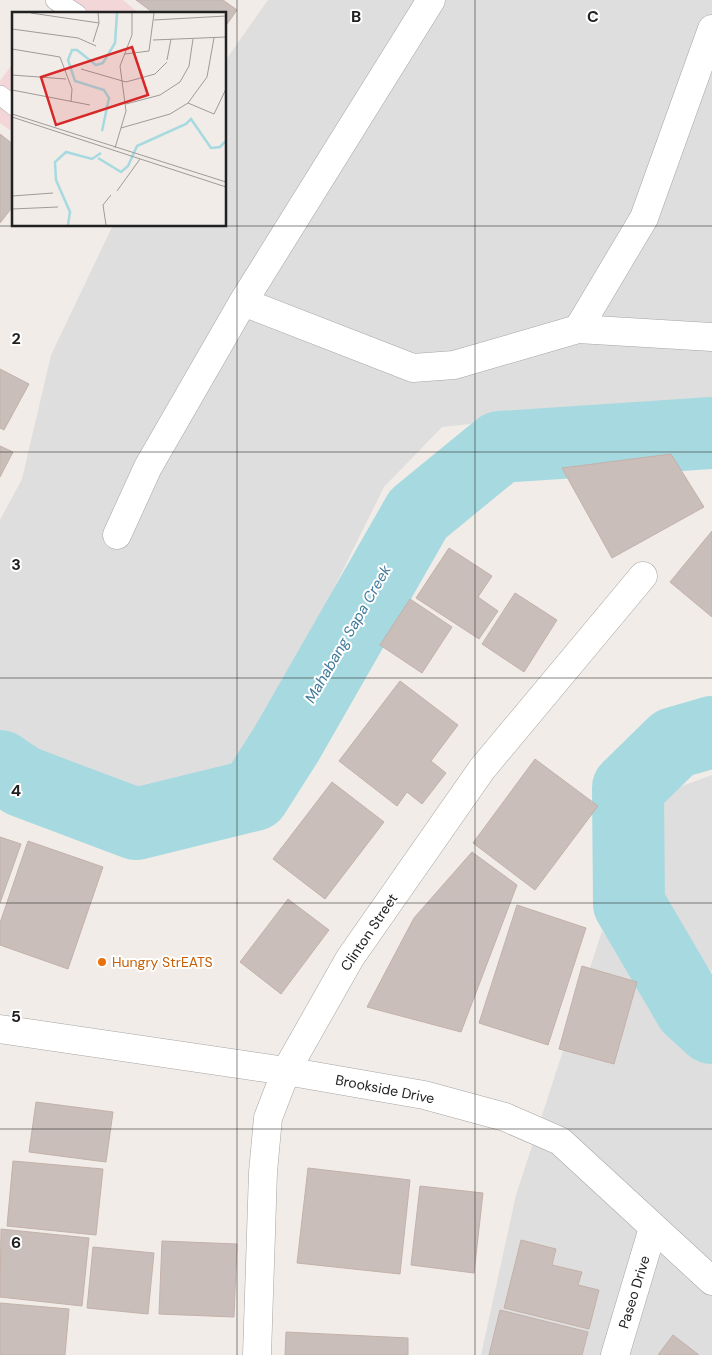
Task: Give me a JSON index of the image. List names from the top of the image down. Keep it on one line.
{"streets":{"street":["Clinton Street","Brookside Drive","Paseo Drive"]},"crossings":[["Clinton Street","Brookside Drive"],["Brookside Drive","Paseo Drive"]],"water":["Mahabang Sapa Creek"],"places":["Hungry StrEATS"],"grid":{"columns":["B","C"],"rows":["2","3","4","5","6"]}}
